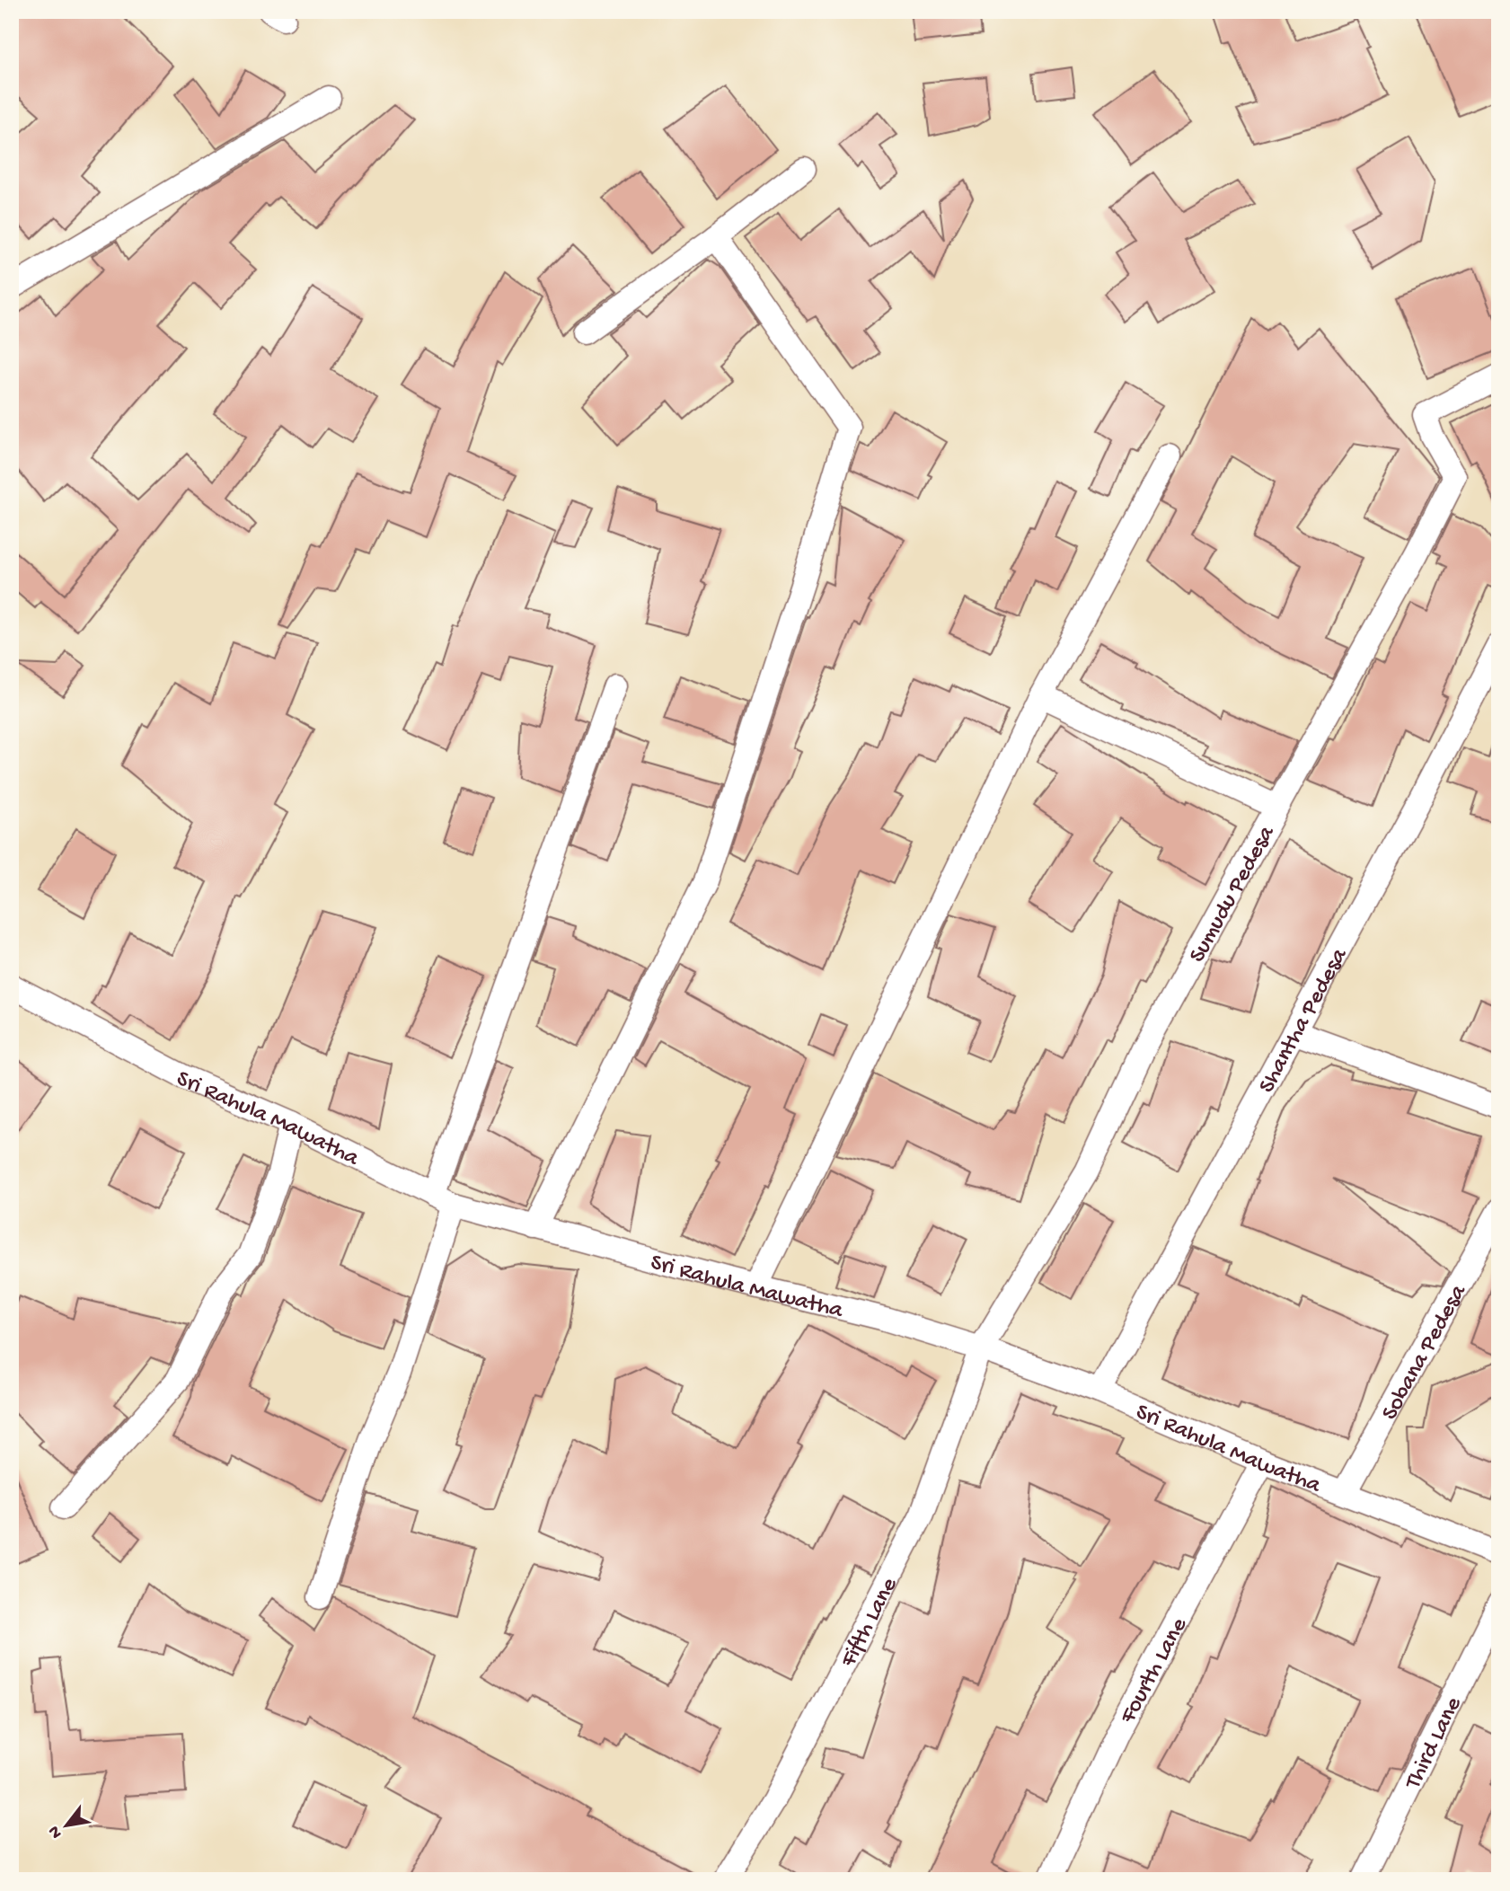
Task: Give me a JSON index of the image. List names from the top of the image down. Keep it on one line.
{"streets":{"street":["Sumudu Pedesa","Shantha Pedesa","Sri Rahula Mawatha","Sobana Pedesa","Fifth Lane","Fourth Lane","Third Lane"]},"crossings":[["Sumudu Pedesa","Sri Rahula Mawatha"],["Sumudu Pedesa","Fifth Lane"],["Shantha Pedesa","Sri Rahula Mawatha"],["Sri Rahula Mawatha","Sobana Pedesa"],["Sri Rahula Mawatha","Fifth Lane"],["Sri Rahula Mawatha","Fourth Lane"]],"north":"bottom left"}
